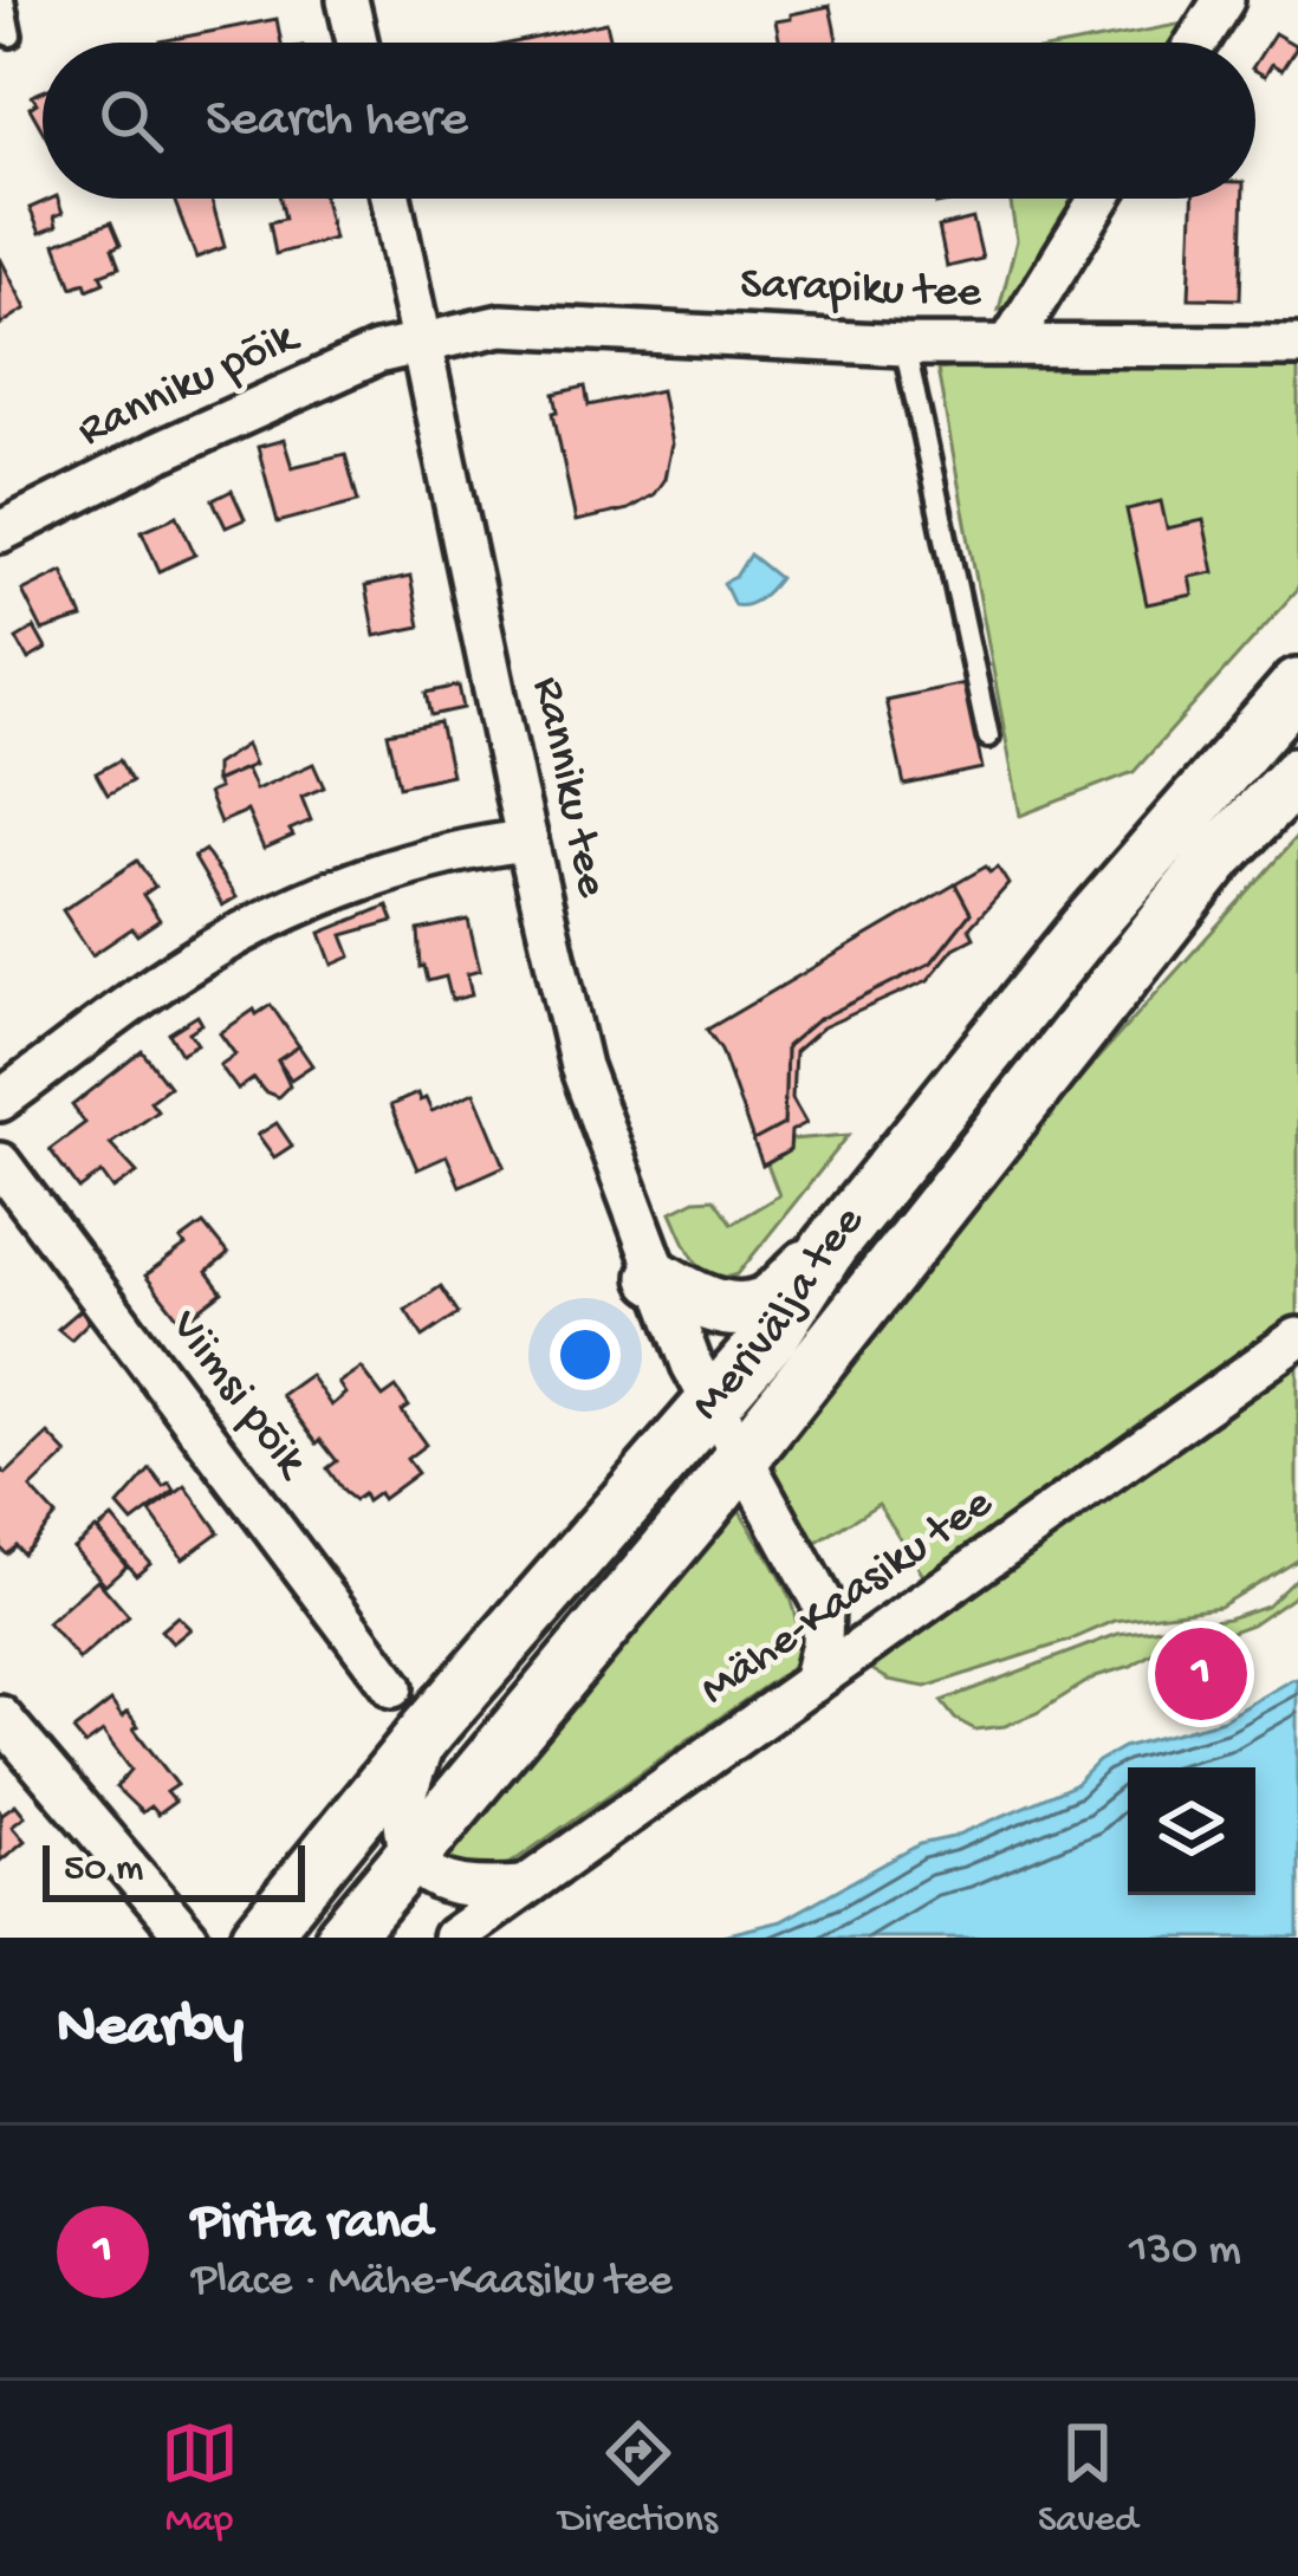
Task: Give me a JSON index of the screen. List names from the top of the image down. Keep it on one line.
{"streets":{"main road":["Merivälja tee"],"street":["Sarapiku tee","Ranniku põik","Ranniku tee","Viimsi põik","Mähe-Kaasiku tee"]},"crossings":[["Sarapiku tee","Ranniku põik"],["Sarapiku tee","Ranniku tee"],["Ranniku põik","Ranniku tee"],["Ranniku tee","Merivälja tee"]],"scale_bar":"50 m","page":{"search":"Search here","pins":"1","scale":"50 m","heading":"Nearby","list":[{"mark":"1","name":"Pirita rand","note":"Place · Mähe-Kaasiku tee","value":"130 m"}],"nav":["Map","Directions","Saved"]}}
